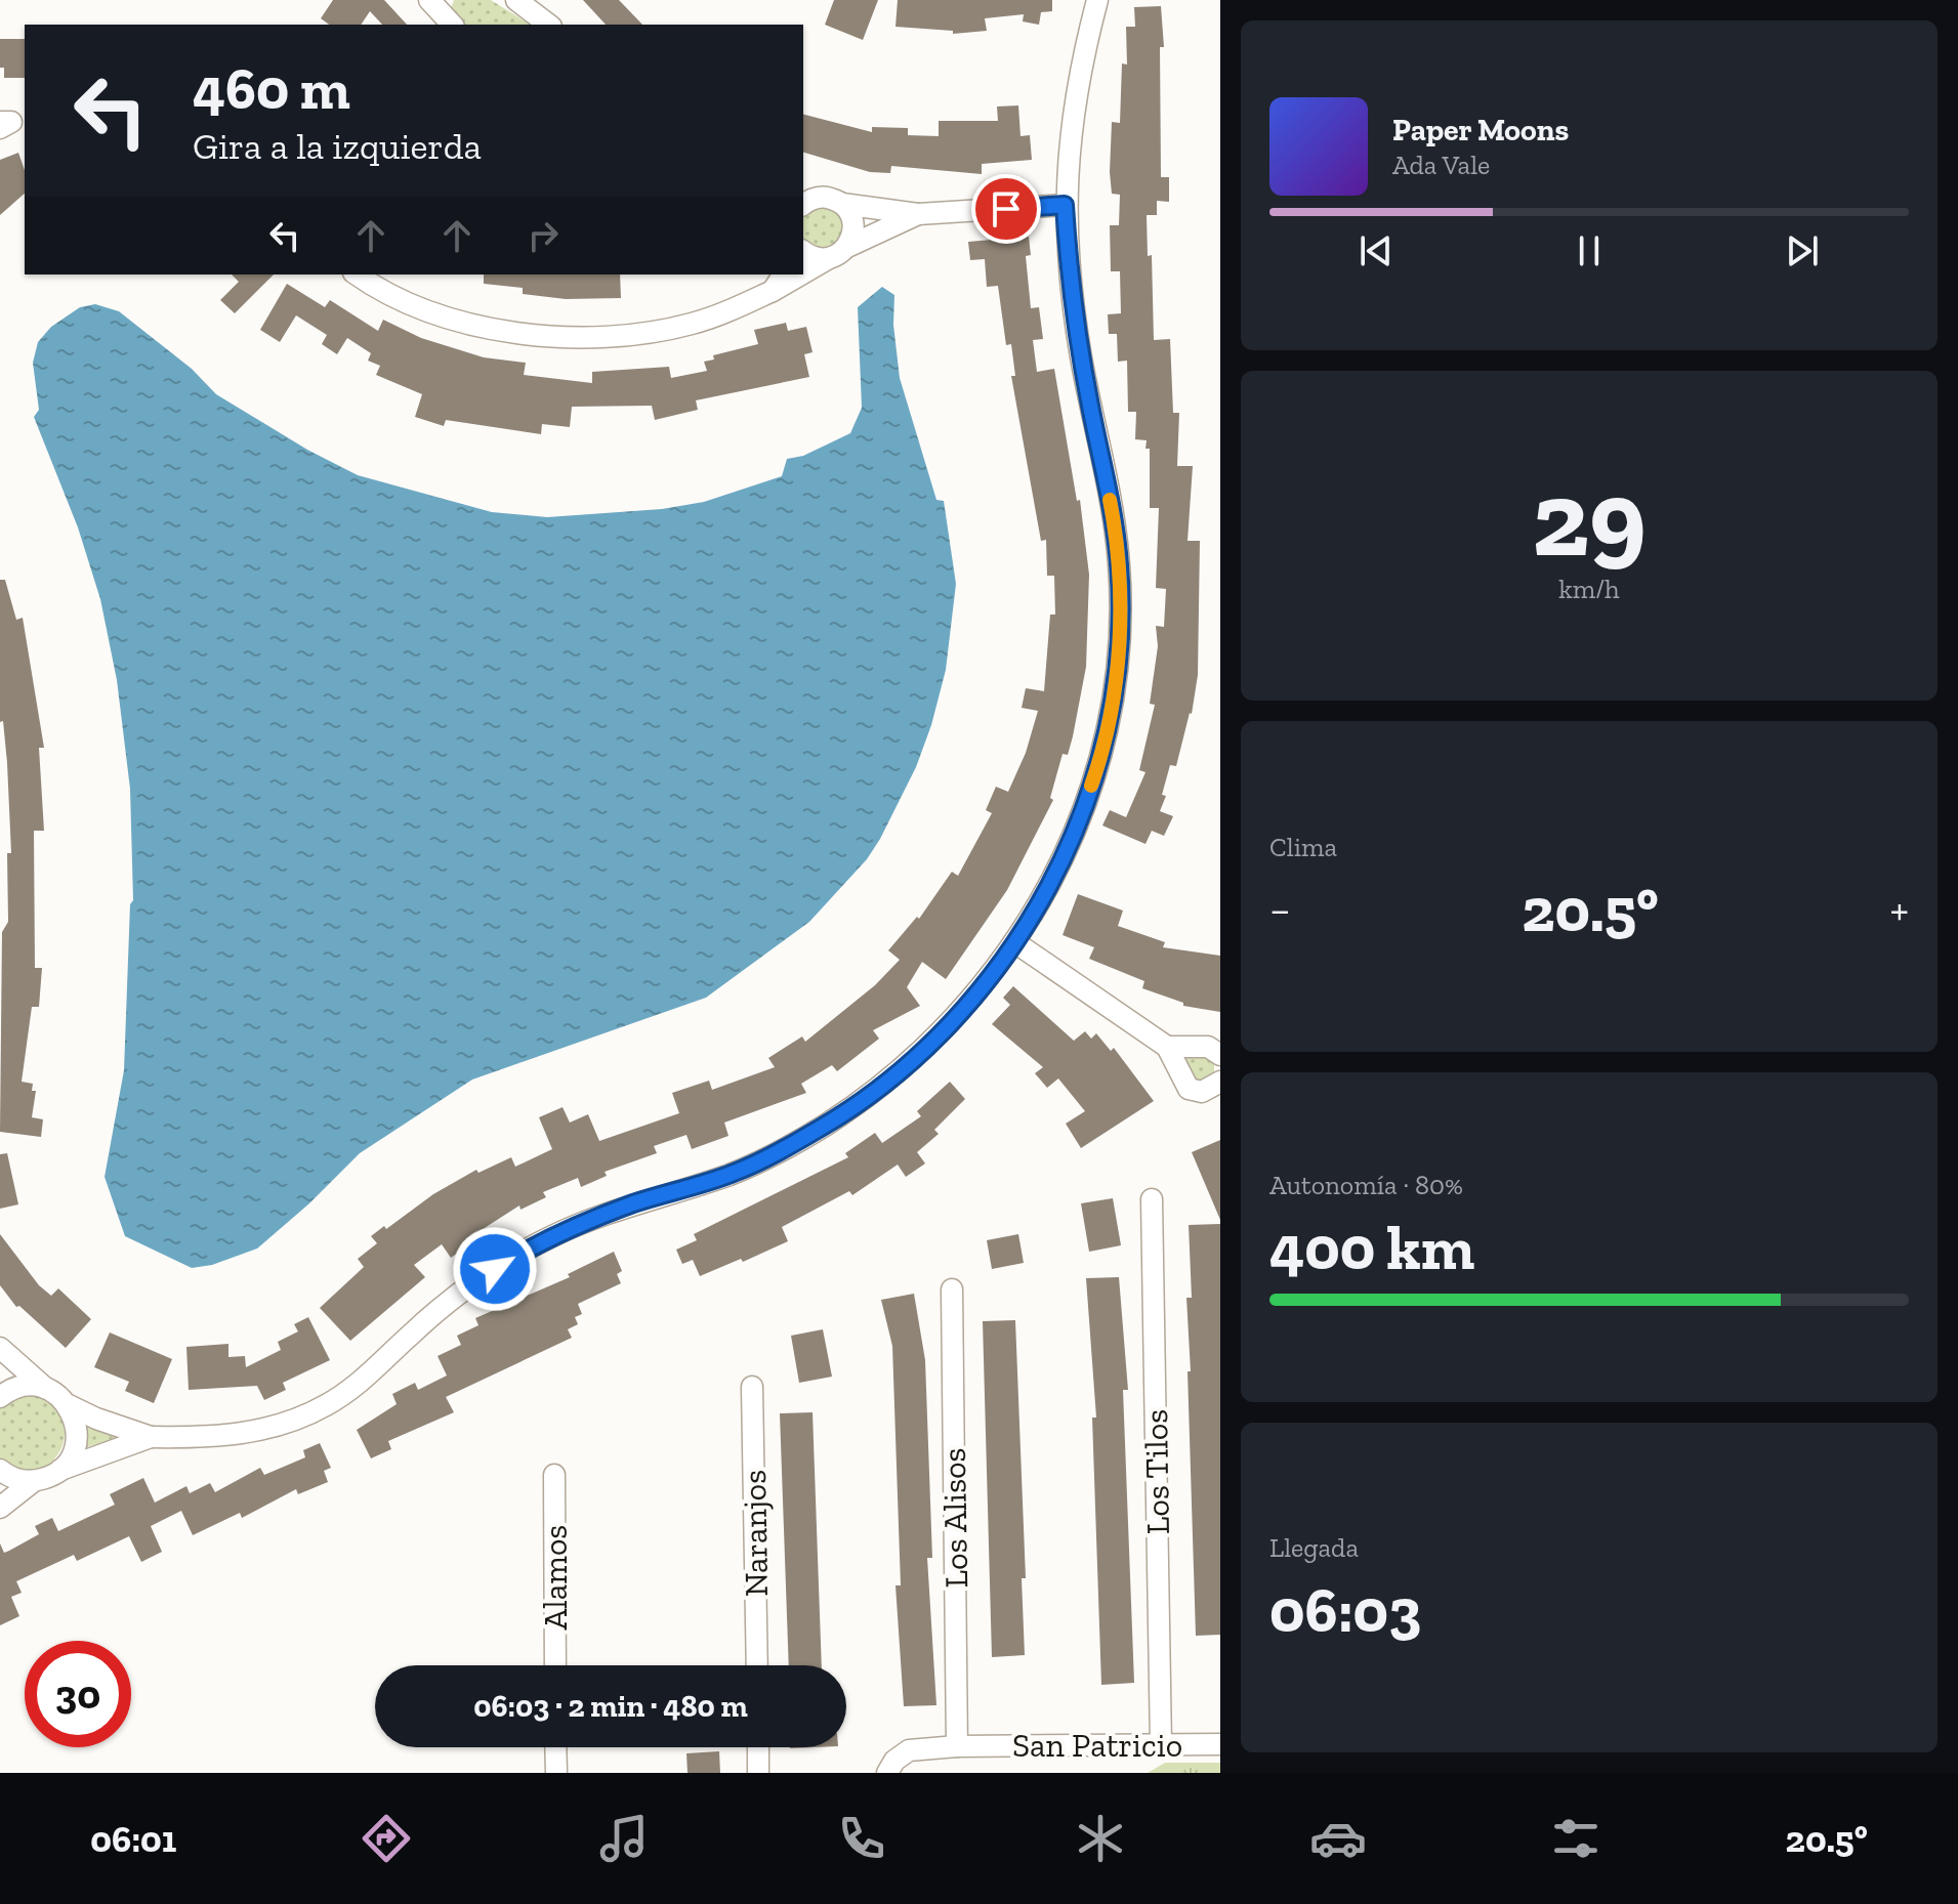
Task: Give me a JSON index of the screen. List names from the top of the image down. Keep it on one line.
{"streets":{"street":["Los Tilos","Los Alisos","Naranjos","Alamos","San Patricio"]},"crossings":[["Los Tilos","San Patricio"],["Los Alisos","San Patricio"]],"page":{"turn":["460 m","Gira a la izquierda"],"song":["Paper Moons","Ada Vale"],"tile":[["29","km/h"],"Clima",["Autonomía · 80%","400 km"],["Llegada","06:03"]],"heat":["−","20.5°","+"],"limit":"30","trip":"06:03 · 2 min · 480 m","tabs":["06:01","20.5°"]}}
